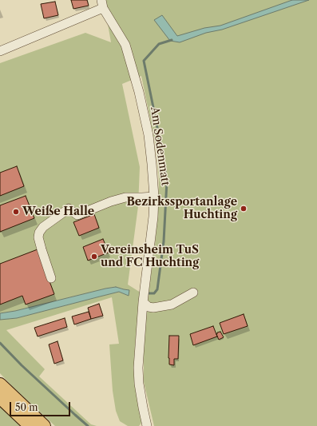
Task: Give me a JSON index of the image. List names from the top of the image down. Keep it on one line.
{"streets":{"street":["Am Sodenmatt"]},"places":["Bezirkssportanlage Huchting","Weiße Halle","Vereinsheim TuS und FC Huchting"],"scale_bar":"50 m"}
